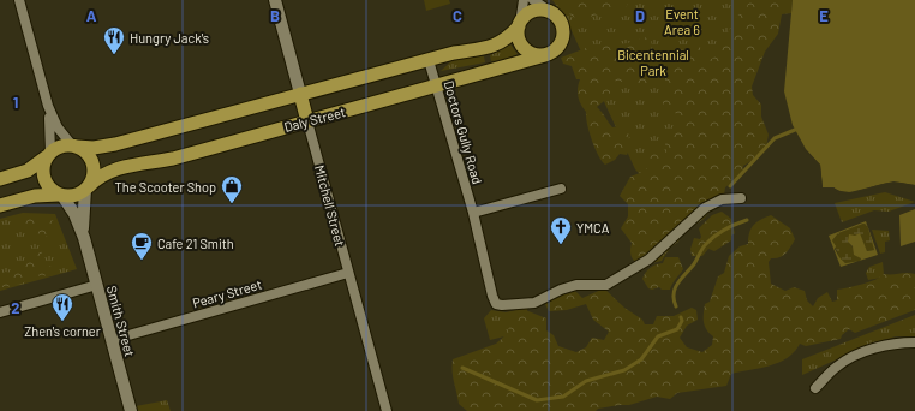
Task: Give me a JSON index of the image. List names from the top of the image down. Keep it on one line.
{"streets":{"main road":["Daly Street","Mitchell Street"],"street":["Doctors Gully Road","Peary Street","Smith Street"]},"crossings":[["Daly Street","Doctors Gully Road"],["Daly Street","Mitchell Street"],["Daly Street","Smith Street"],["Mitchell Street","Peary Street"],["Peary Street","Smith Street"]],"parks":["Event Area 6","Bicentennial Park"],"places":{"restaurant":["Hungry Jack's","Zhen's corner"],"shop":["The Scooter Shop"],"church":["YMCA"],"cafe":["Cafe 21 Smith"]},"grid":{"columns":["A","B","C","D","E"],"rows":["1","2"]}}
